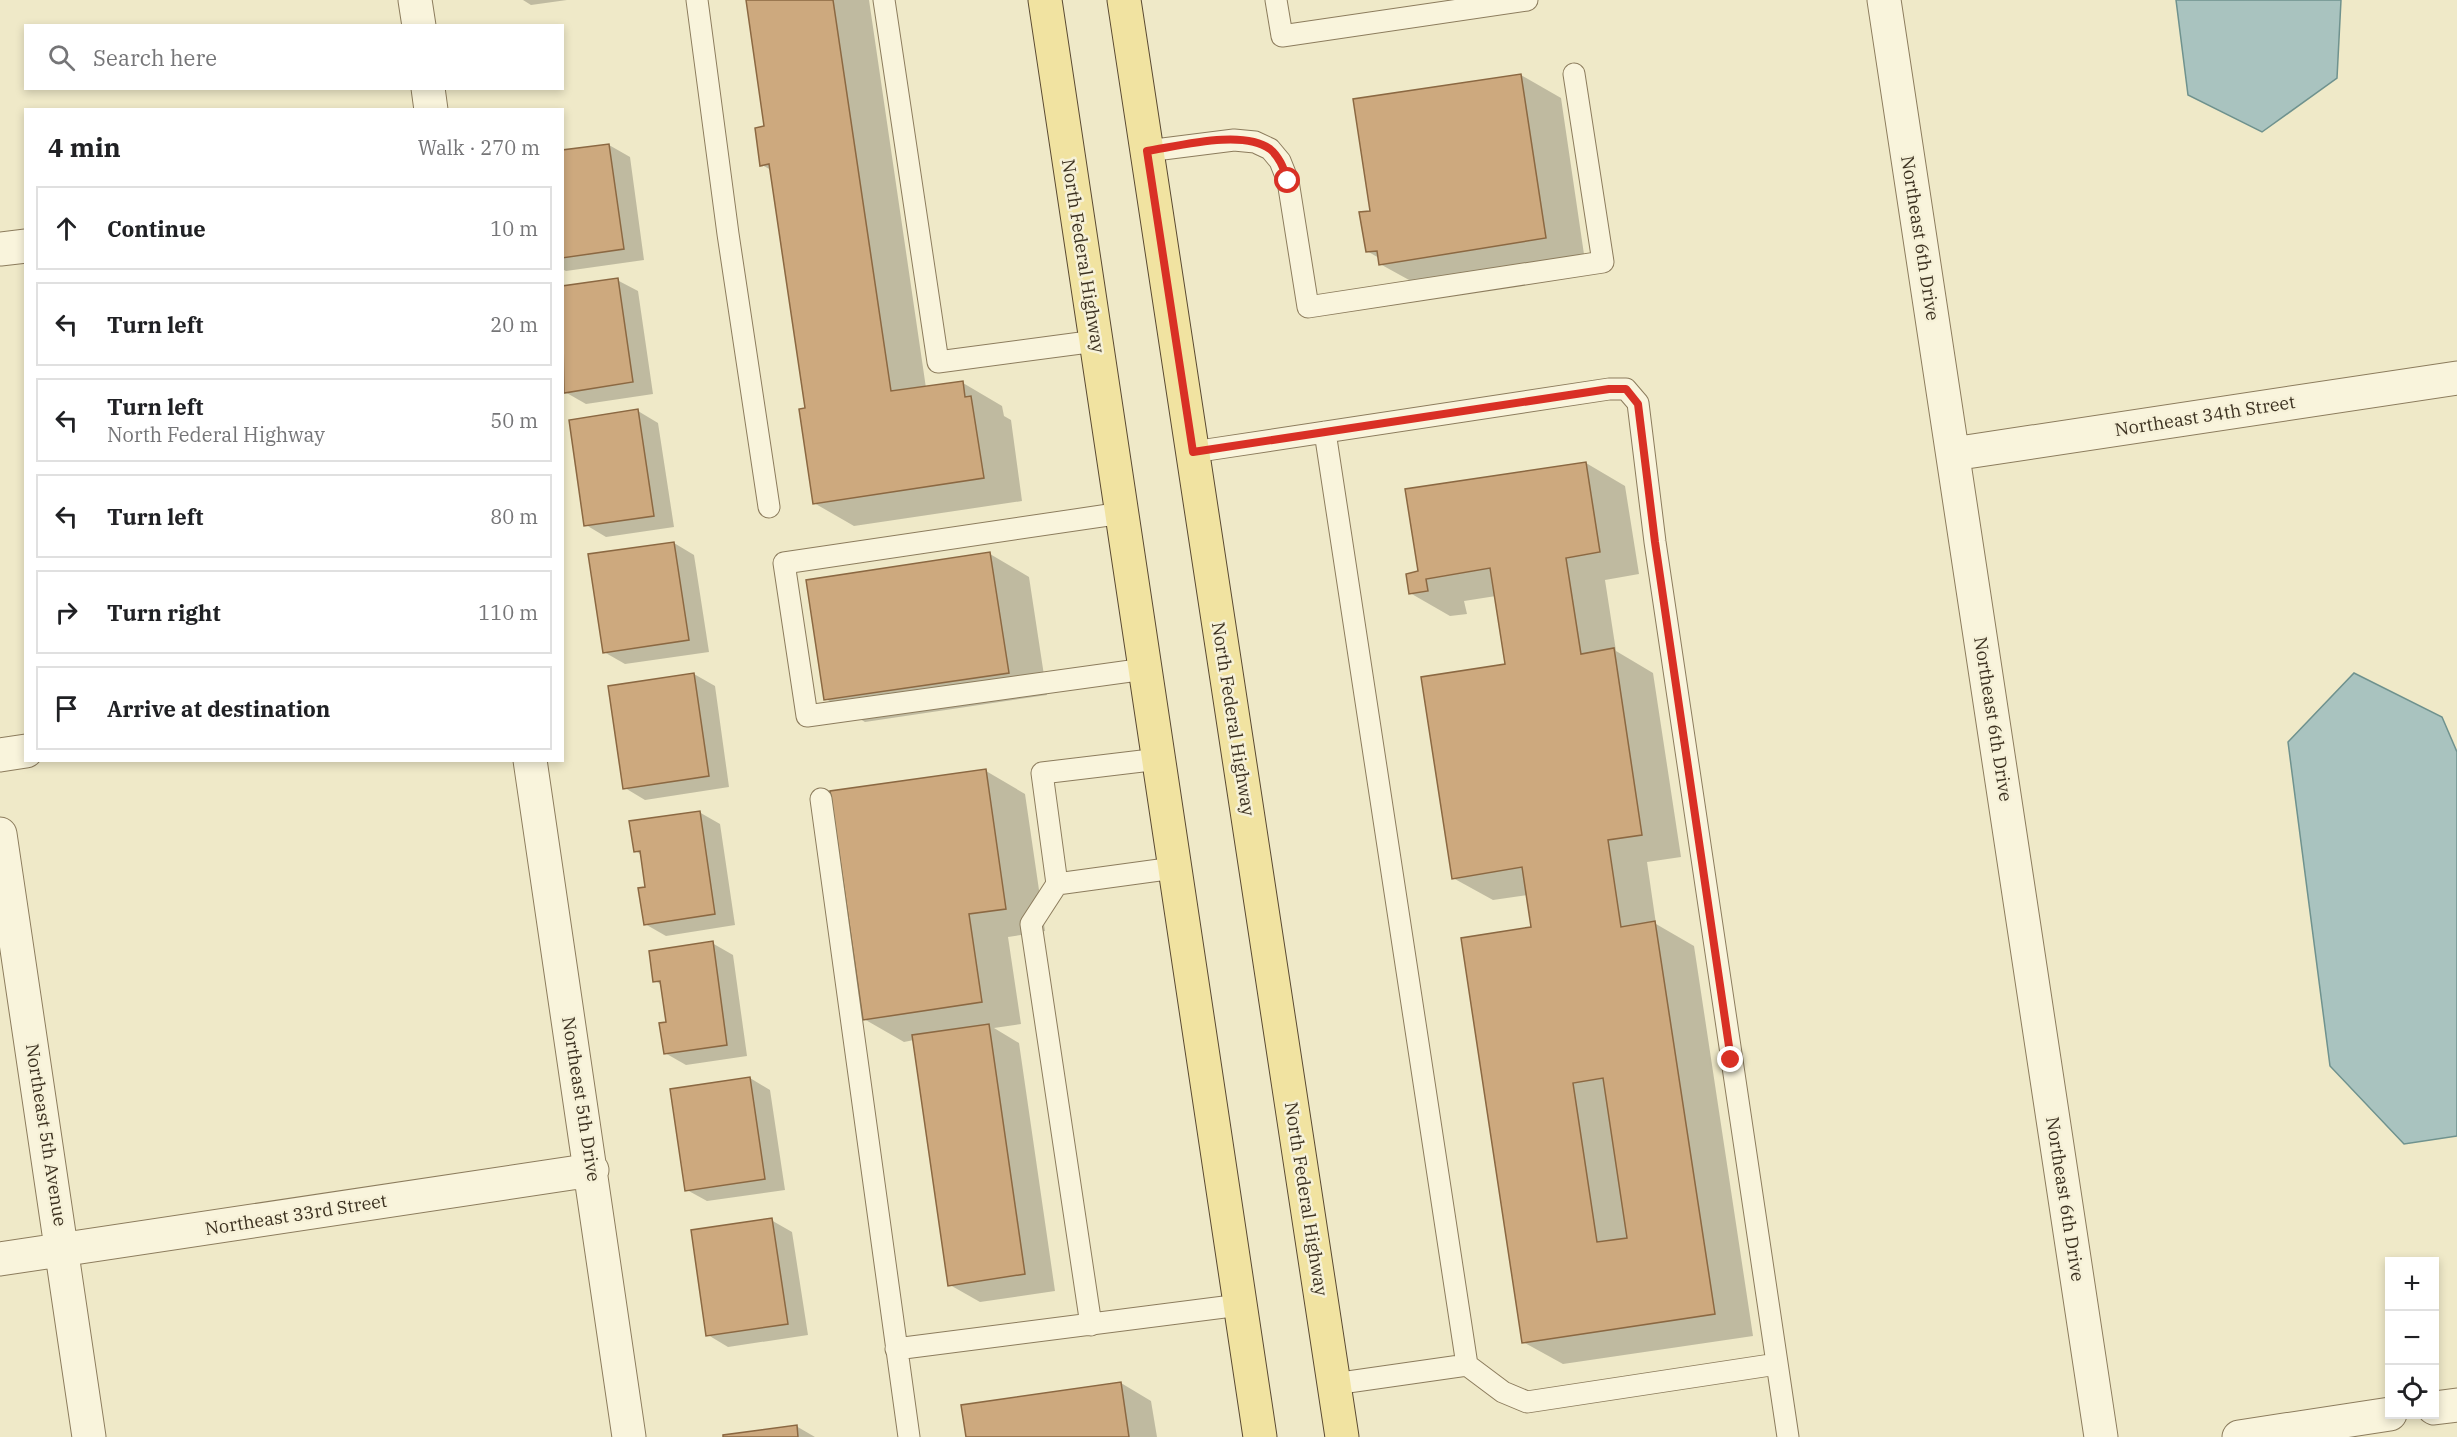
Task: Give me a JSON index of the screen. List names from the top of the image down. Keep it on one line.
{"streets":{"main road":["North Federal Highway"],"street":["Northeast 6th Drive","Northeast 34th Street","Northeast 5th Drive","Northeast 5th Avenue","Northeast 33rd Street"]},"crossings":[["Northeast 6th Drive","Northeast 34th Street"],["Northeast 5th Drive","Northeast 33rd Street"],["Northeast 5th Avenue","Northeast 33rd Street"]],"page":{"search":"Search here","heading":["4 min","Walk · 270 m"],"list":[["Continue","10 m"],["Turn left","20 m"],["Turn left","North Federal Highway","50 m"],["Turn left","80 m"],["Turn right","110 m"],"Arrive at destination"],"map_buttons":["+","−"]}}
